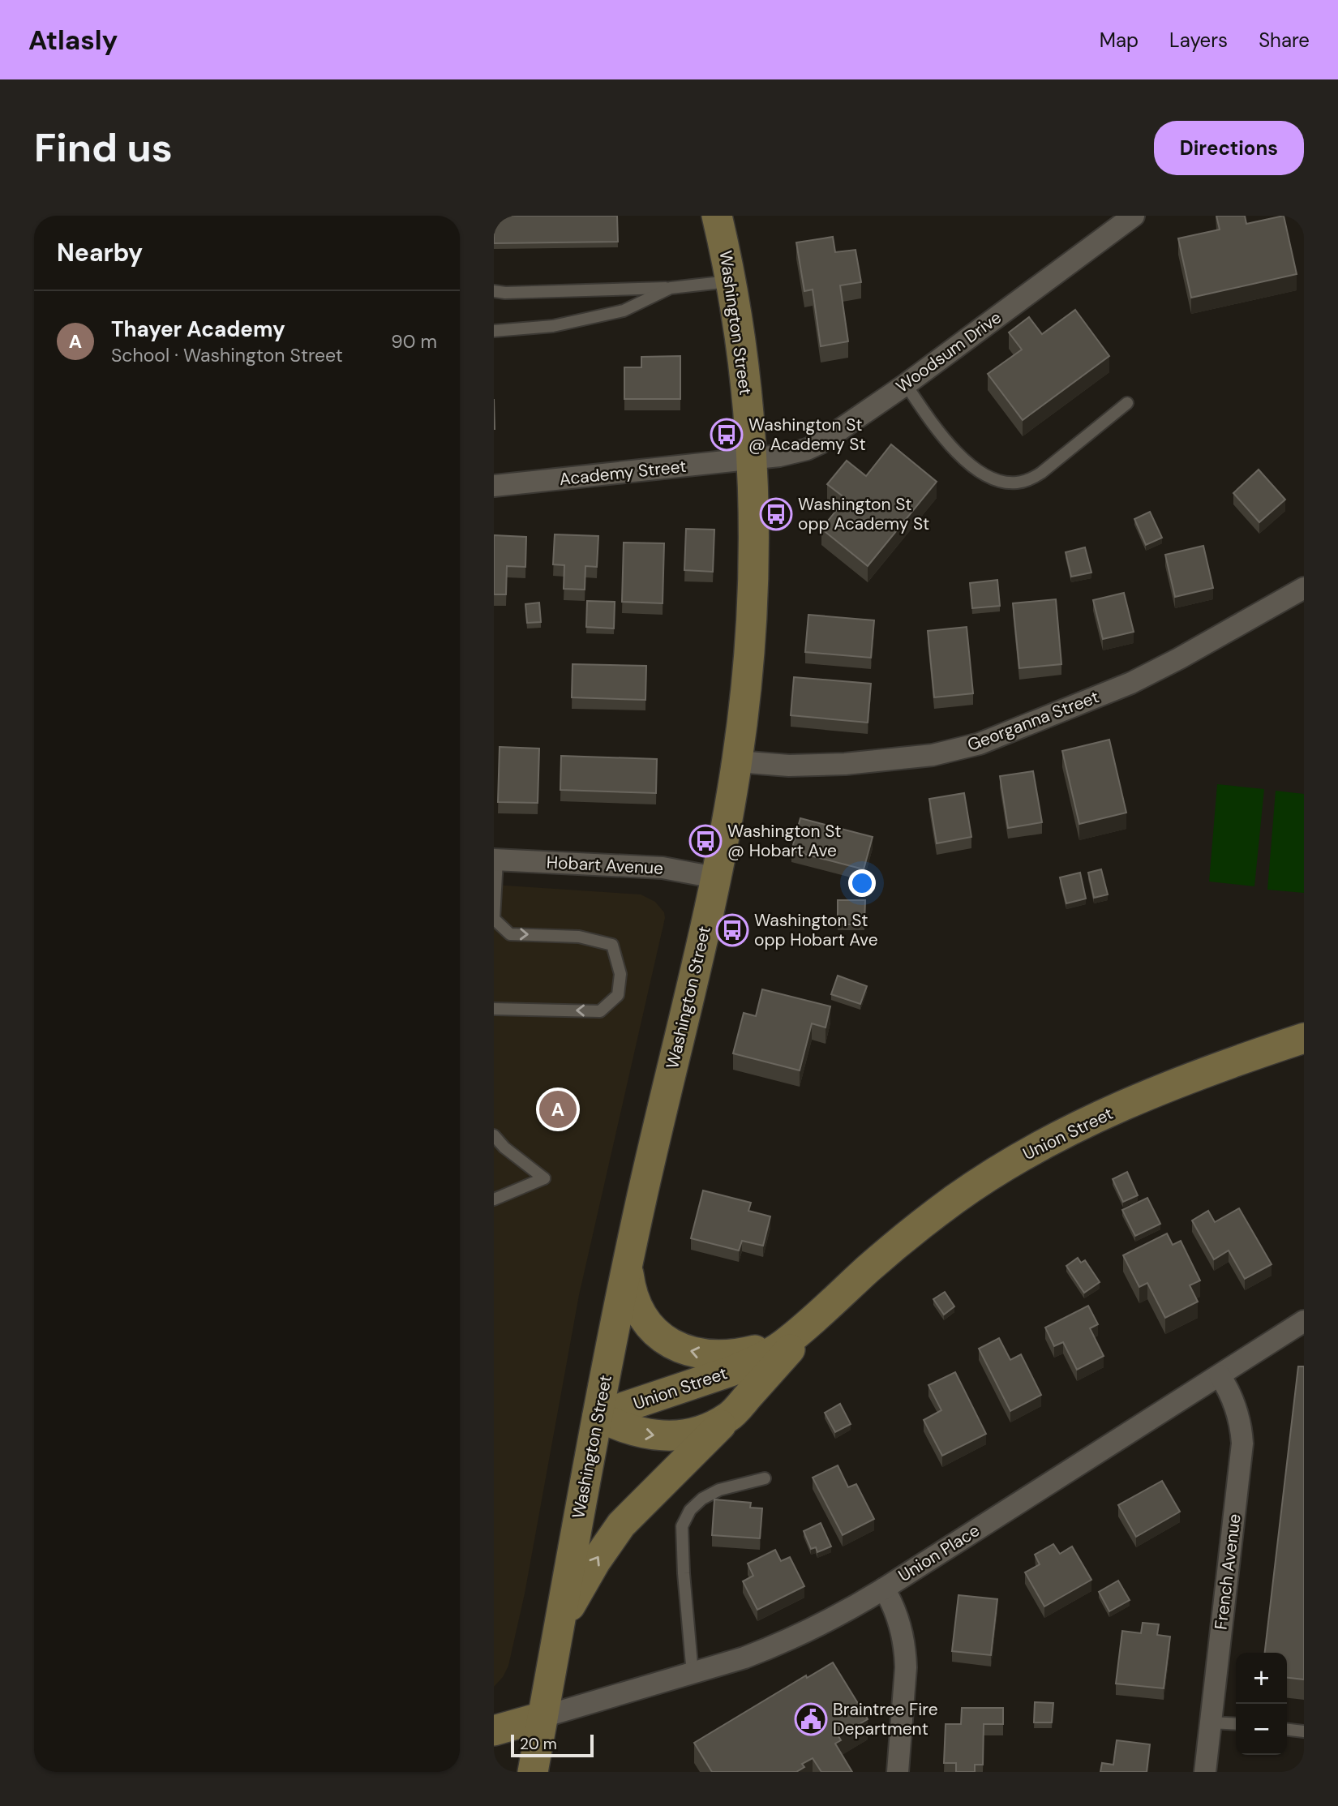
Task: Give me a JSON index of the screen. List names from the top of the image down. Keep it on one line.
{"streets":{"main road":["Washington Street","Union Street"],"street":["Woodsum Drive","Academy Street","Georganna Street","Hobart Avenue","Union Place","French Avenue"]},"crossings":[["Washington Street","Woodsum Drive"],["Washington Street","Academy Street"],["Washington Street","Georganna Street"],["Washington Street","Hobart Avenue"],["Washington Street","Union Street"],["Washington Street","Union Place"],["Woodsum Drive","Academy Street"],["Union Place","French Avenue"]],"places":{"bus stop":["Washington St @ Academy St","Washington St opp Academy St","Washington St @ Hobart Ave","Washington St opp Hobart Ave"],"public building":["Braintree Fire Department"]},"scale_bar":"20 m","page":{"header":"Atlasly","nav":["Map","Layers","Share"],"buttons":"Directions","title":"Find us","heading":"Nearby","list":[{"mark":"A","name":"Thayer Academy","note":"School · Washington Street","value":"90 m"}],"pins":"A","map_buttons":["+","−"],"scale":"20 m"}}
